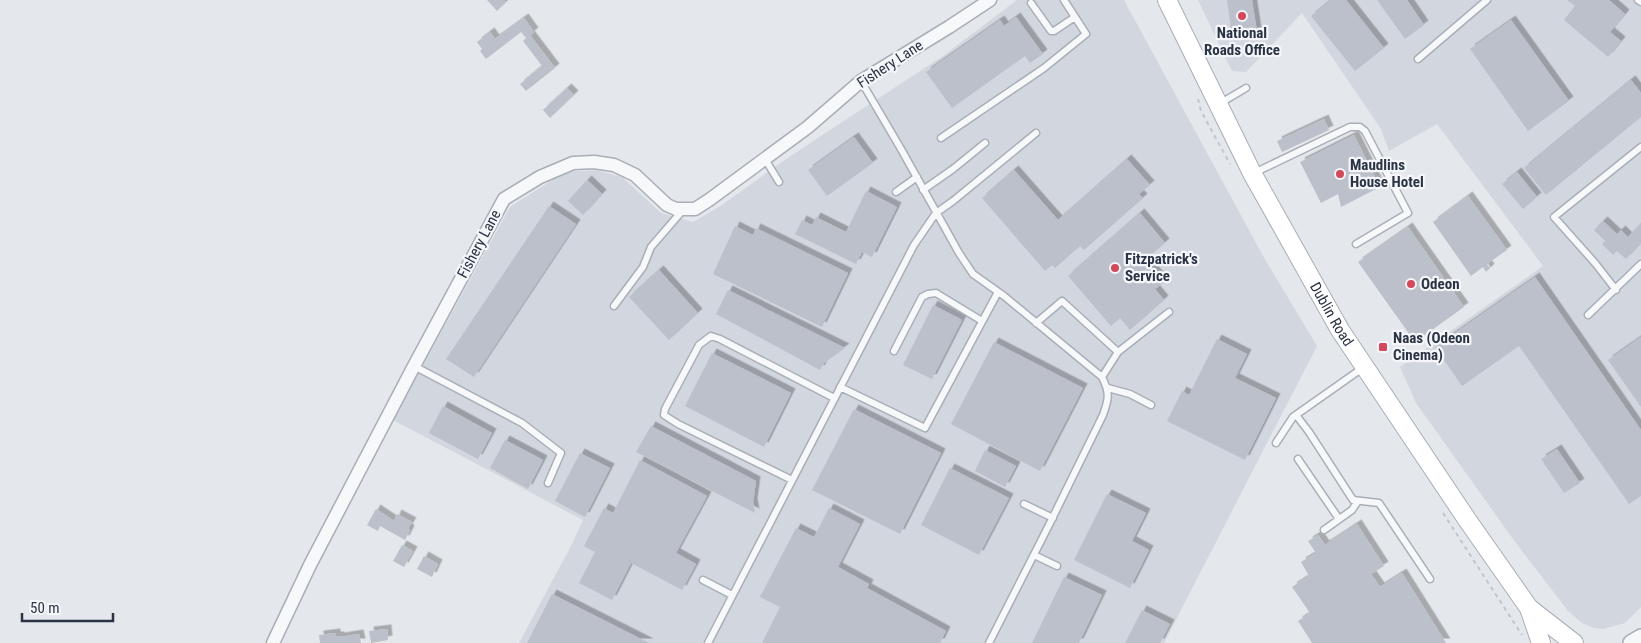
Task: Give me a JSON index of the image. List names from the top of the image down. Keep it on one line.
{"streets":{"main road":["Dublin Road"],"street":["Fishery Lane"]},"places":{"other":["National Roads Office","Maudlins House Hotel","Fitzpatrick's Service","Odeon"],"transit":["Naas (Odeon Cinema)"]},"scale_bar":"50 m"}
